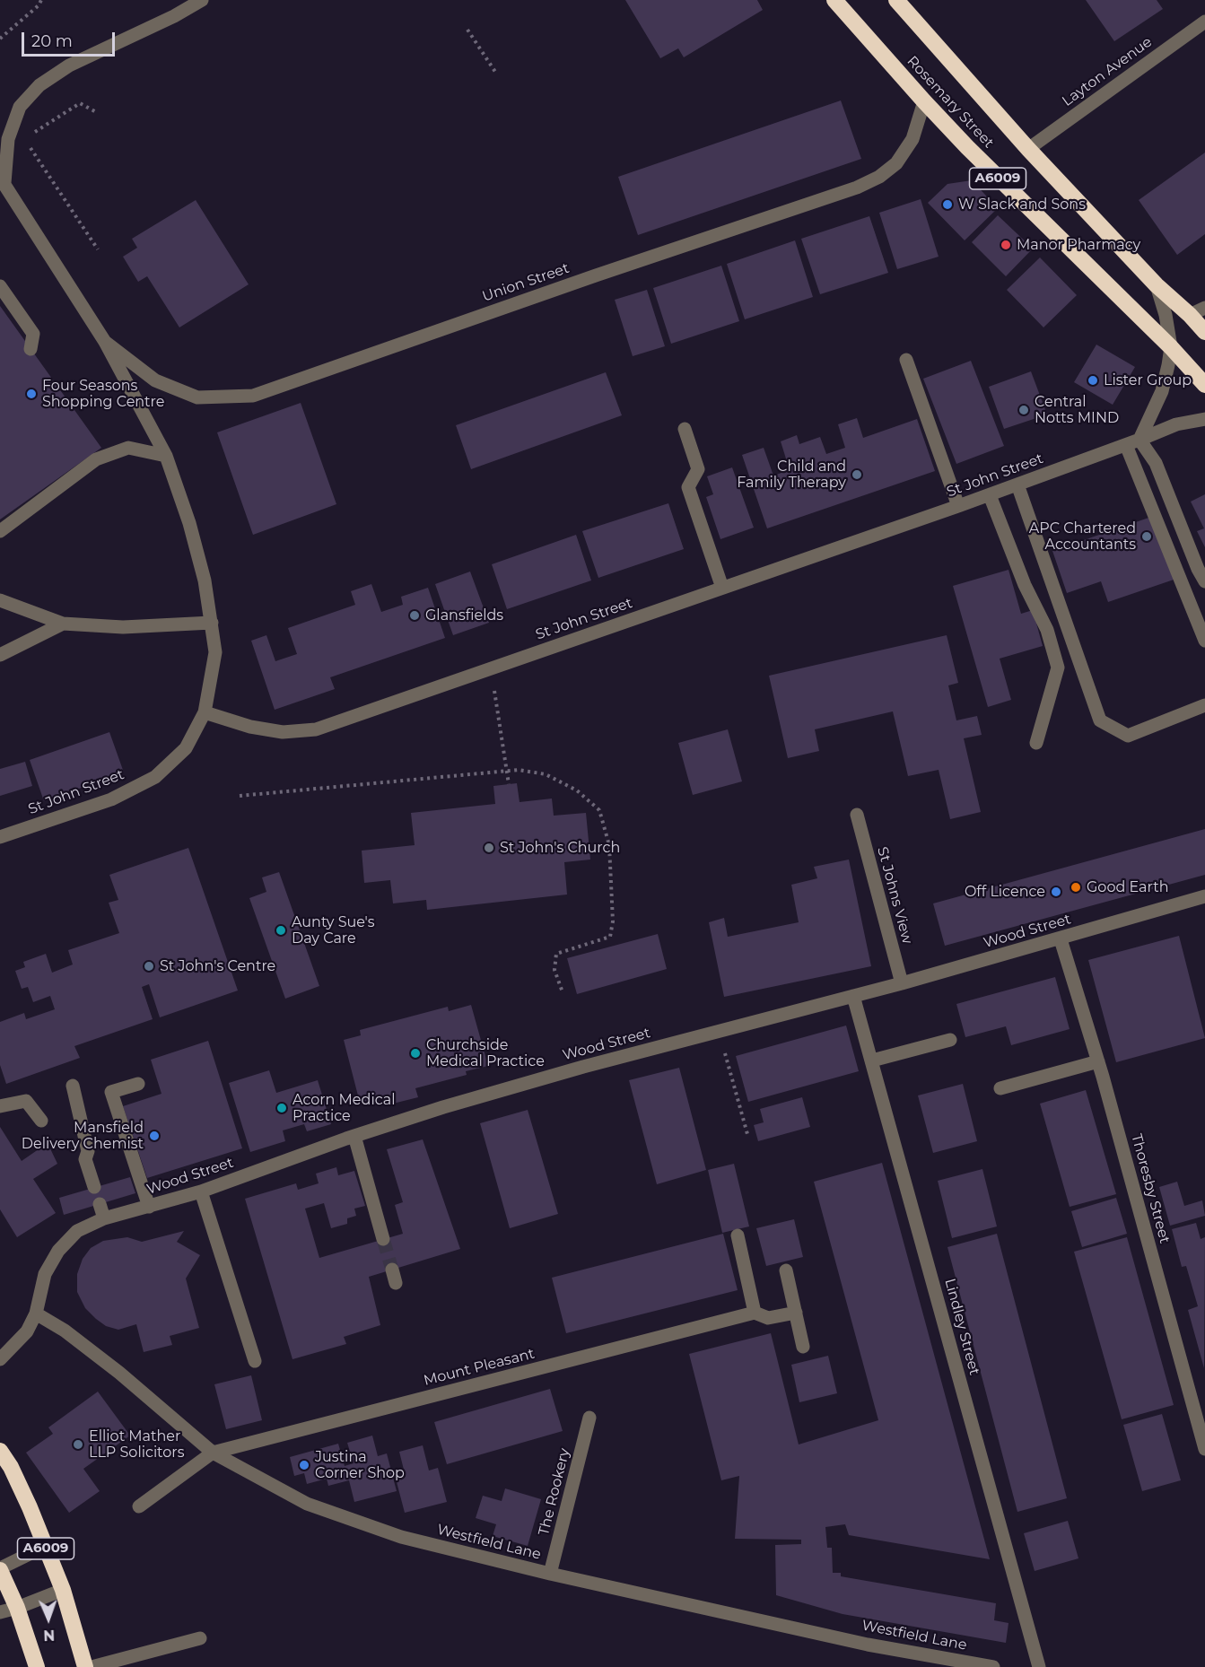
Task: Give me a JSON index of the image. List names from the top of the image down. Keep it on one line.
{"streets":{"highway":["Rosemary Street","A6009"],"street":["Layton Avenue","Union Street","St John Street","St Johns View","Wood Street","Thoresby Street","Lindley Street","Mount Pleasant","The Rookery","Westfield Lane"]},"crossings":[["Layton Avenue","Rosemary Street"],["Rosemary Street","Union Street"],["St Johns View","Wood Street"],["Wood Street","Thoresby Street"],["Wood Street","Lindley Street"],["Wood Street","Westfield Lane"],["Mount Pleasant","Westfield Lane"],["The Rookery","Westfield Lane"]],"places":["W Slack and Sons","Manor Pharmacy","Lister Group","Four Seasons Shopping Centre","Central Notts MIND","Child and Family Therapy","APC Chartered Accountants","Glansfields","St John's Church","Good Earth","Off Licence","Aunty Sue's Day Care","St John's Centre","Churchside Medical Practice","Acorn Medical Practice","Mansfield Delivery Chemist","Elliot Mather LLP Solicitors","Justina Corner Shop"],"scale_bar":"20 m","north":"bottom"}
